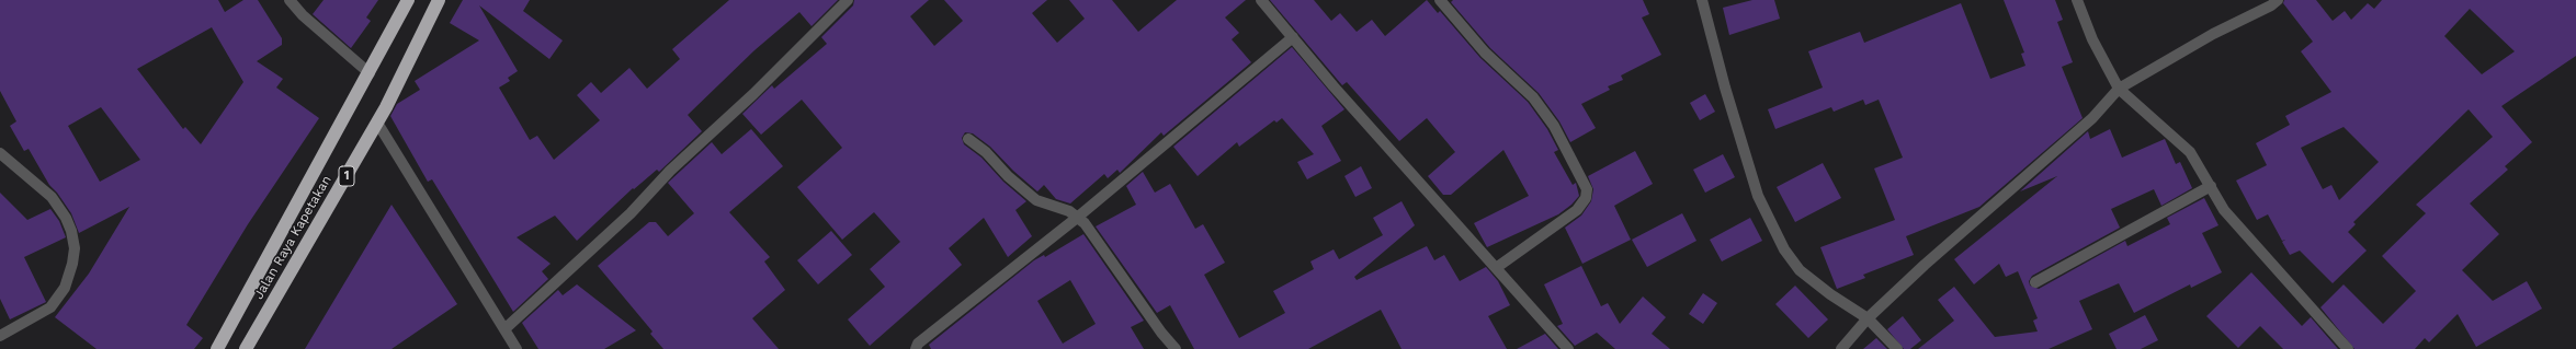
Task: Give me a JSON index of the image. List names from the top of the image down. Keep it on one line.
{"streets":{"highway":["1","Jalan Raya Kapetakan"]}}
